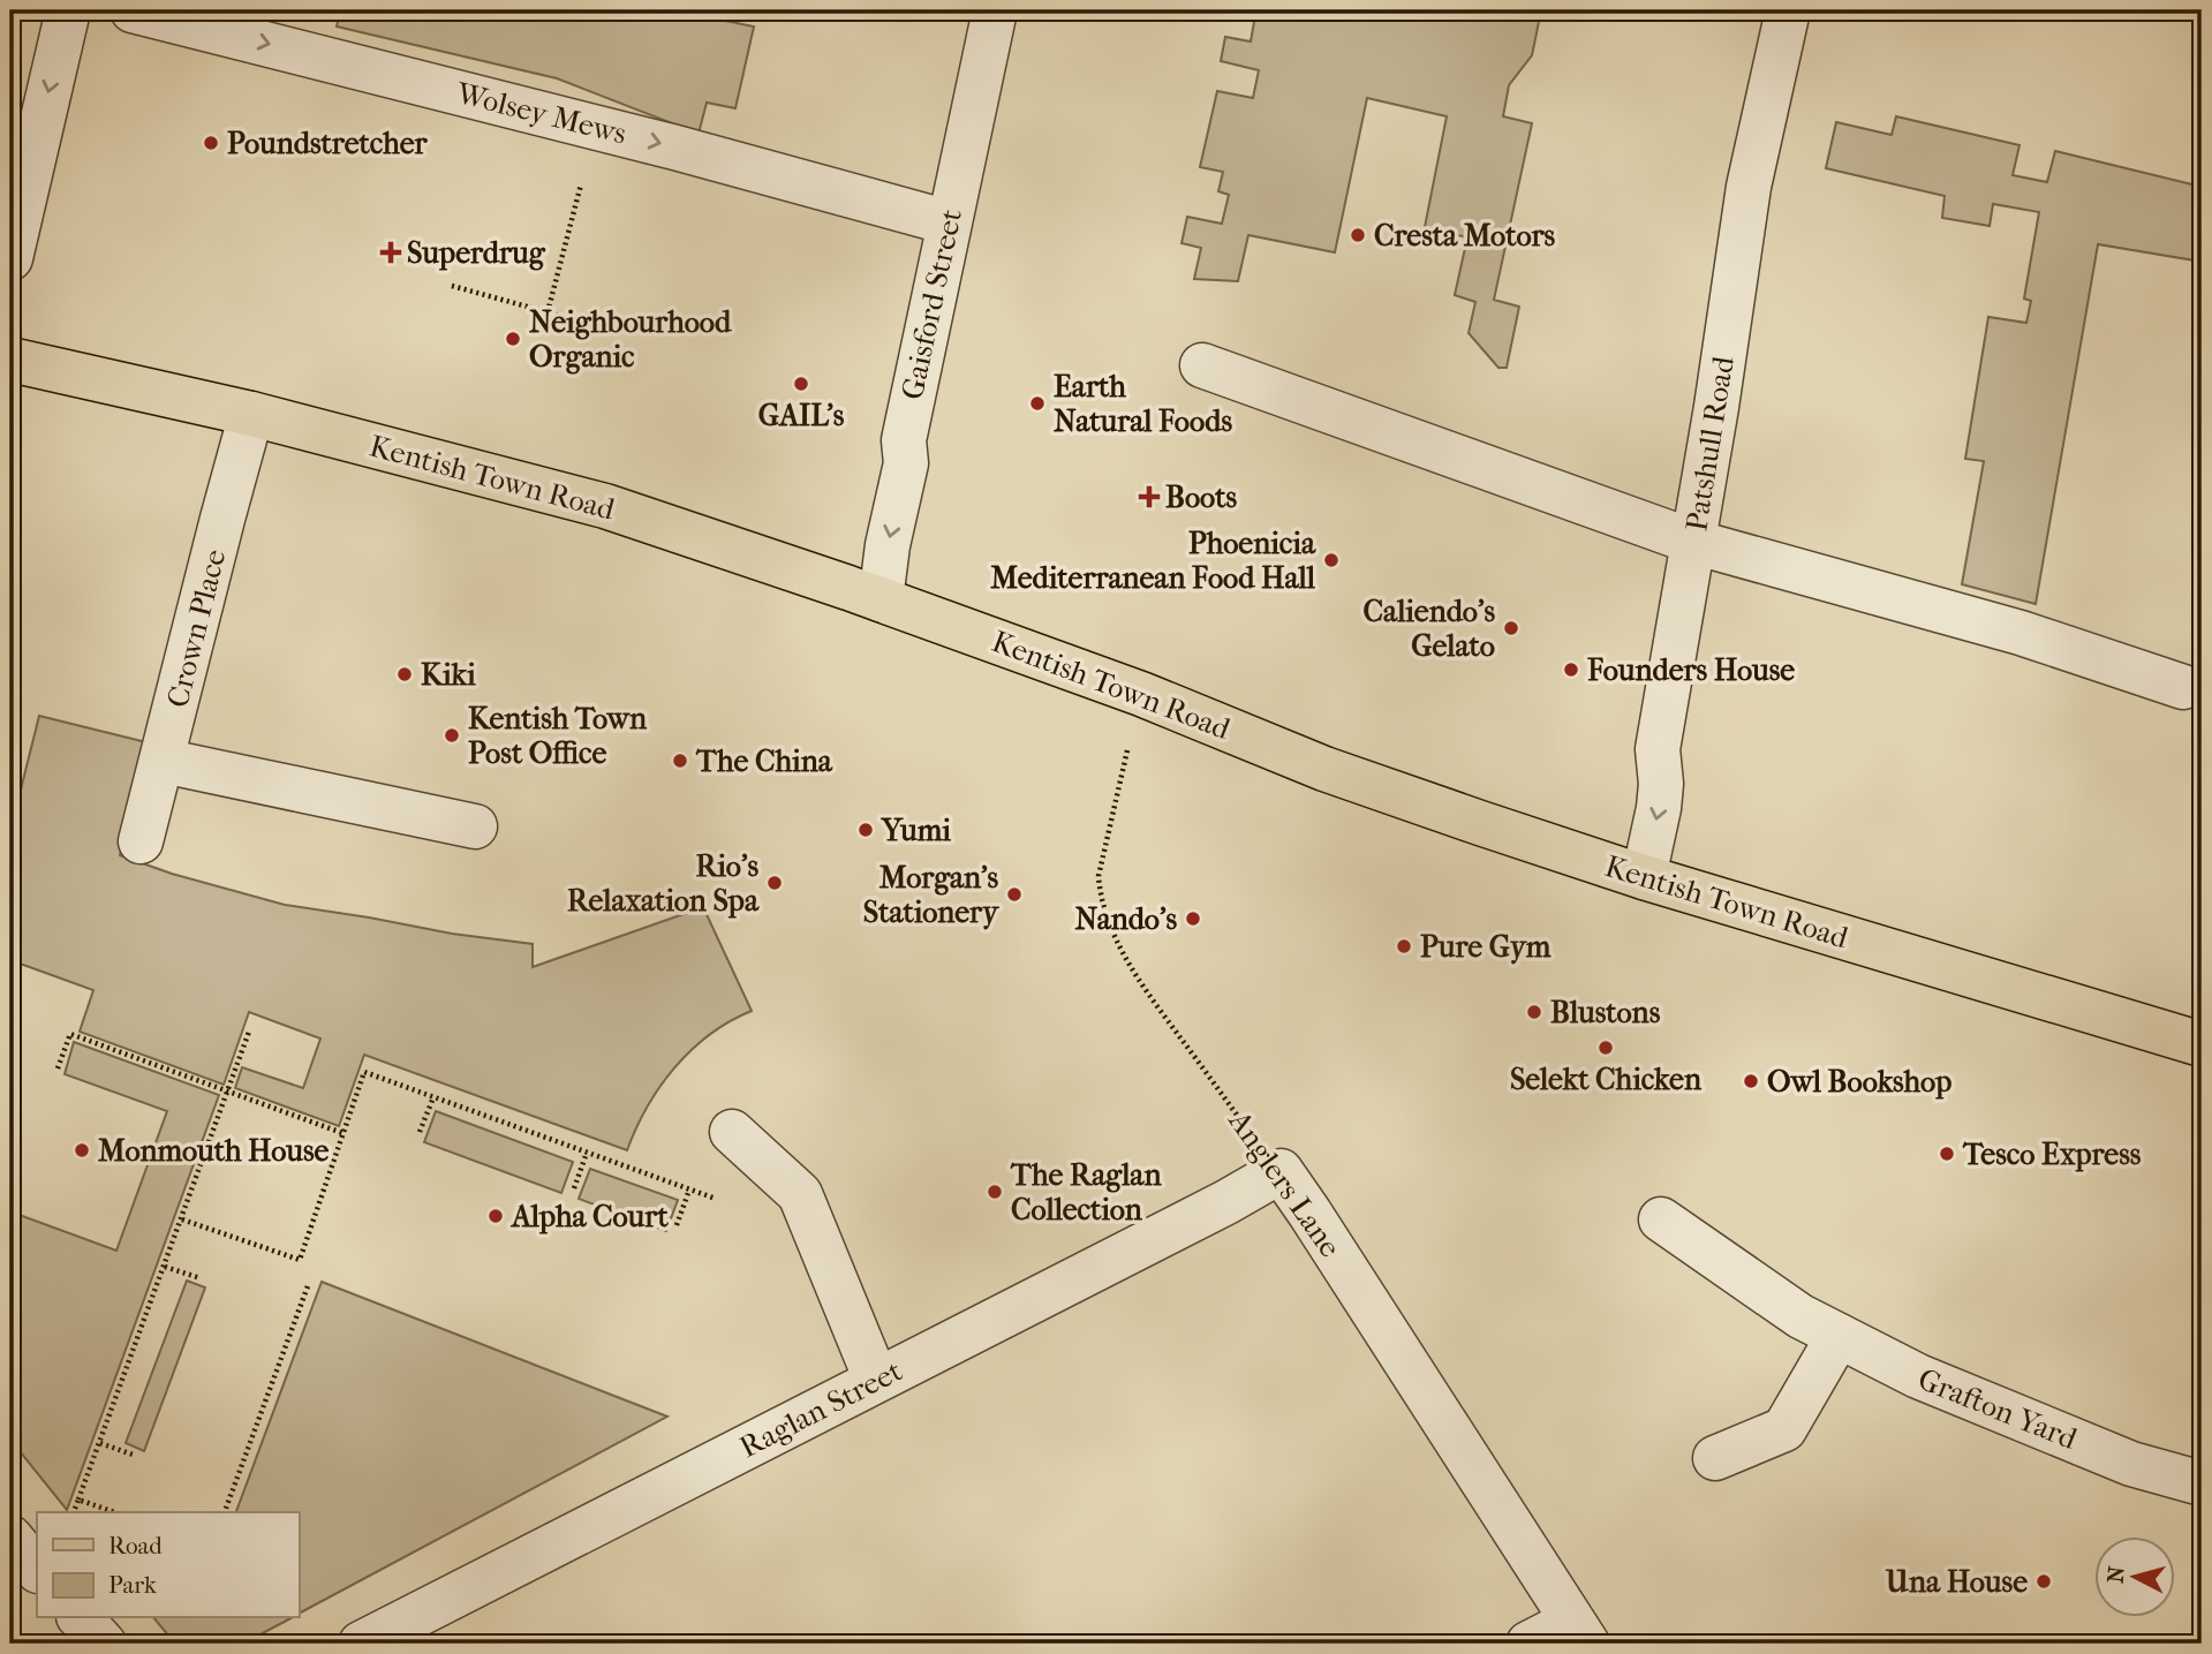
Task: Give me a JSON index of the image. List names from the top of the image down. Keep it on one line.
{"streets":{"main road":["Kentish Town Road"],"street":["Wolsey Mews","Gaisford Street","Patshull Road","Crown Place","Anglers Lane","Raglan Street","Grafton Yard"]},"crossings":[["Wolsey Mews","Gaisford Street"],["Gaisford Street","Kentish Town Road"],["Patshull Road","Kentish Town Road"],["Kentish Town Road","Crown Place"],["Kentish Town Road","Anglers Lane"],["Anglers Lane","Raglan Street"]],"one_way":["Wolsey Mews","Gaisford Street","Patshull Road"],"places":{"other":["Poundstretcher","Cresta Motors","Neighbourhood Organic","GAIL's","Earth Natural Foods","Phoenicia Mediterranean Food Hall","Caliendo's Gelato","Founders House","Kiki","Kentish Town Post Office","The China","Yumi","Rio's Relaxation Spa","Morgan's Stationery","Nando's","Pure Gym","Blustons","Selekt Chicken","Owl Bookshop","Monmouth House","Tesco Express","The Raglan Collection","Alpha Court","Una House"],"health":["Superdrug","Boots"]},"legend":["Road","Park"],"north":"left"}
